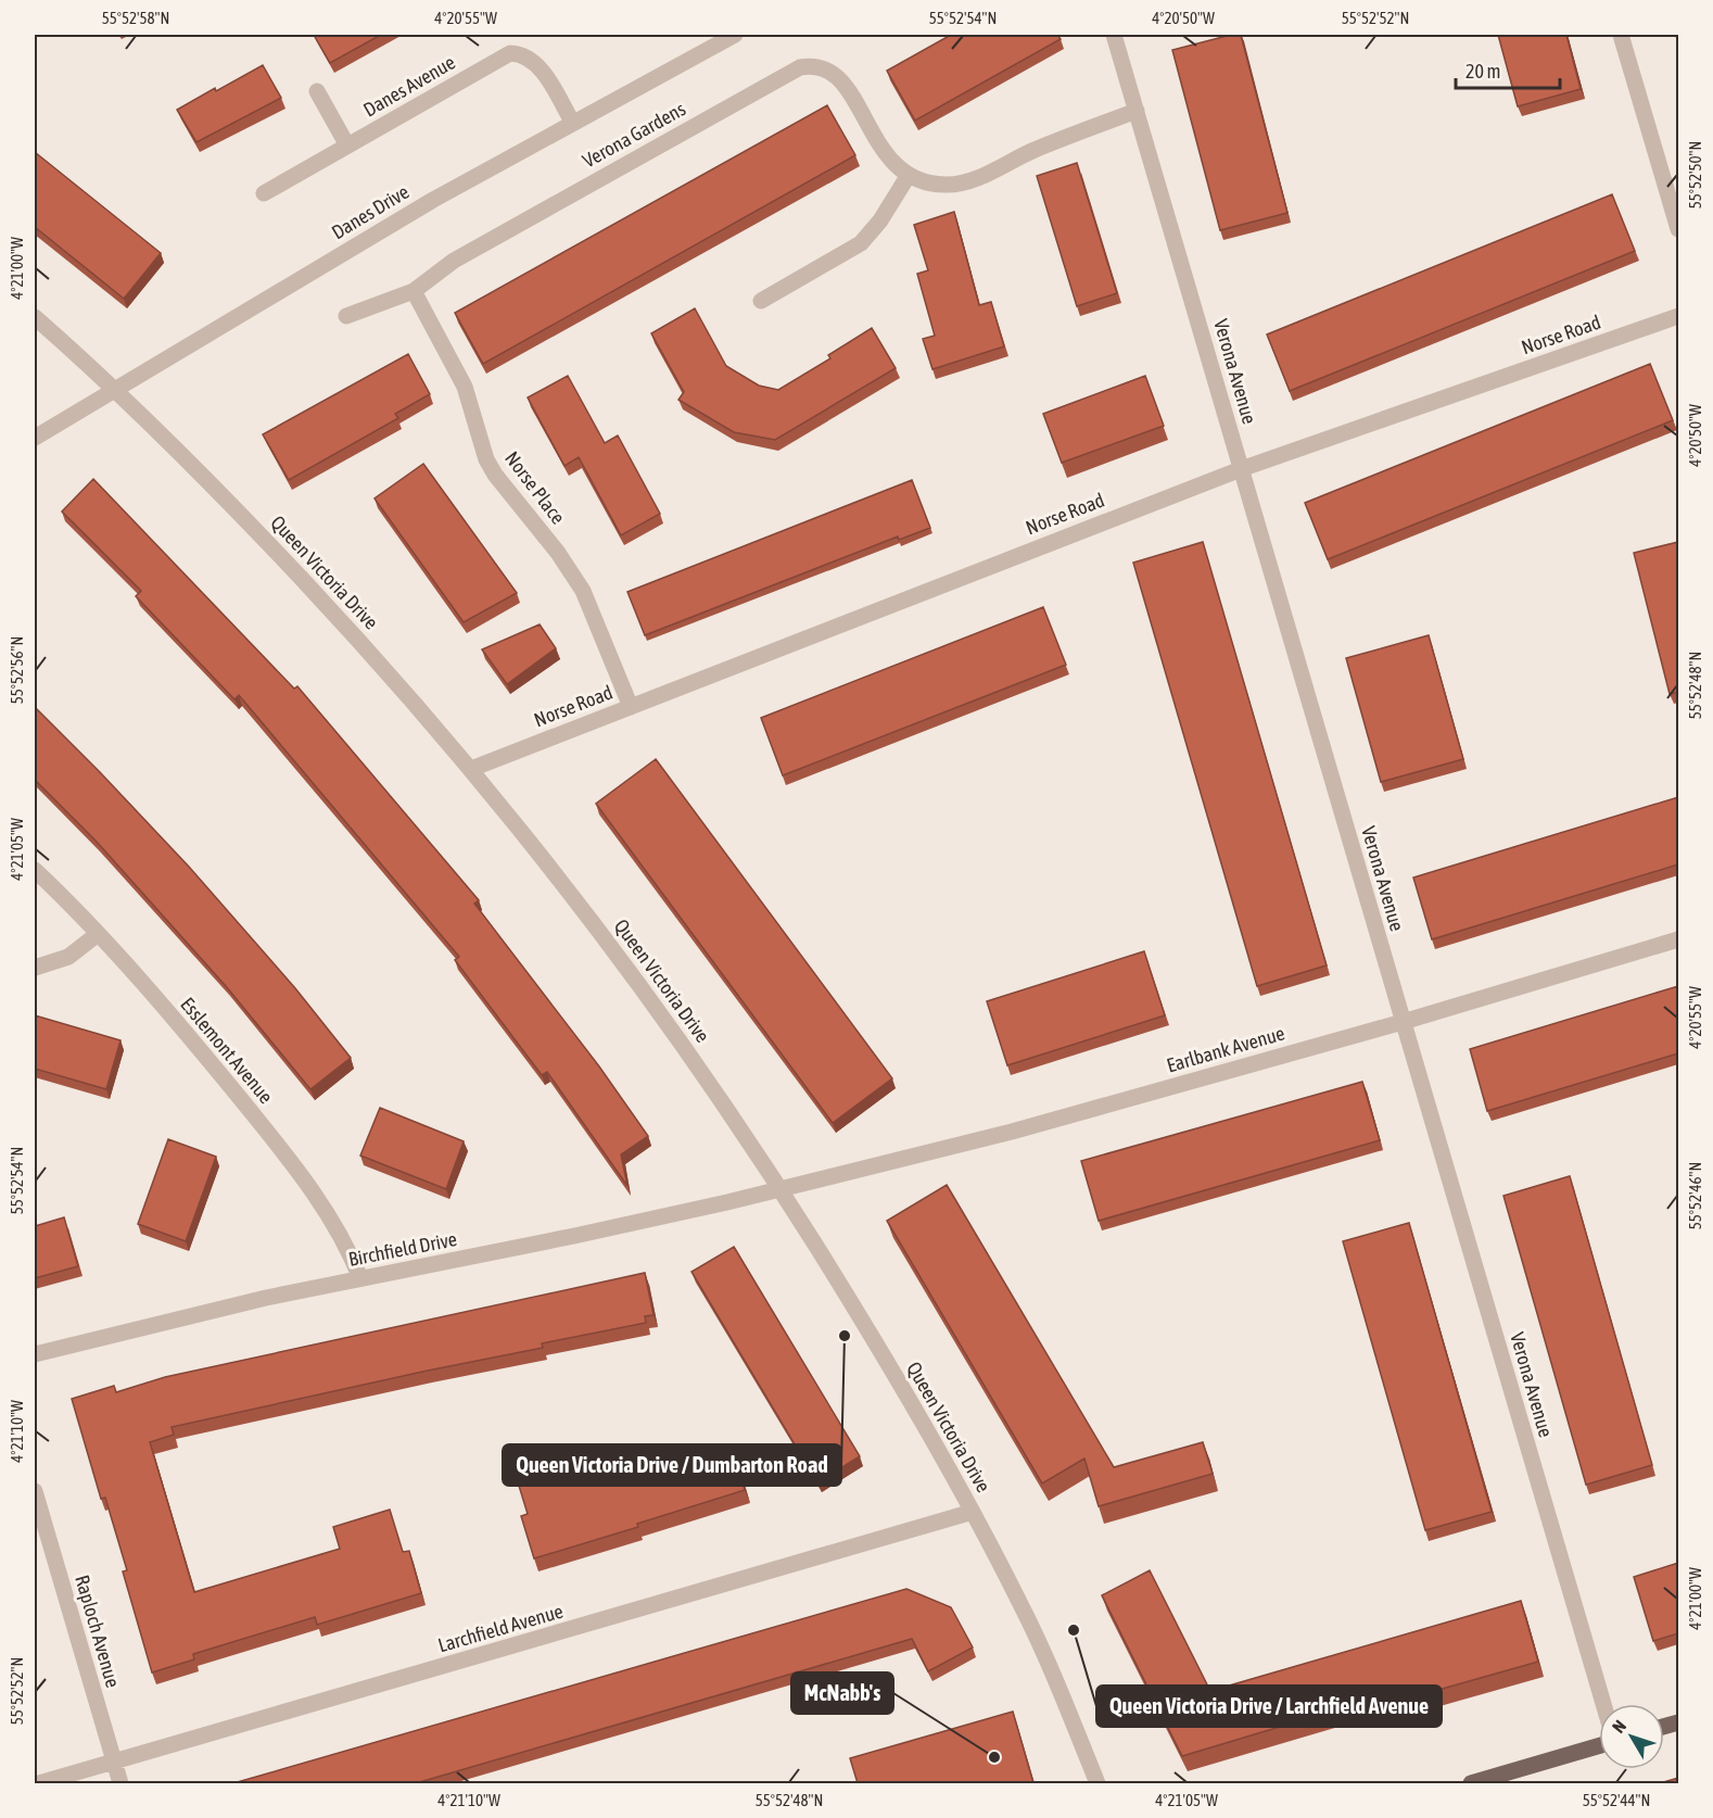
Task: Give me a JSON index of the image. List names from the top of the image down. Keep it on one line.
{"streets":{"street":["Danes Avenue","Verona Gardens","Danes Drive","Norse Road","Verona Avenue","Norse Place","Queen Victoria Drive","Earlbank Avenue","Esslemont Avenue","Birchfield Drive","Larchfield Avenue","Raploch Avenue"]},"crossings":[["Danes Avenue","Danes Drive"],["Verona Gardens","Verona Avenue"],["Verona Gardens","Norse Place"],["Danes Drive","Queen Victoria Drive"],["Norse Road","Verona Avenue"],["Norse Road","Norse Place"],["Norse Road","Queen Victoria Drive"],["Verona Avenue","Earlbank Avenue"],["Queen Victoria Drive","Earlbank Avenue"],["Queen Victoria Drive","Birchfield Drive"],["Queen Victoria Drive","Larchfield Avenue"],["Earlbank Avenue","Birchfield Drive"],["Esslemont Avenue","Birchfield Drive"],["Larchfield Avenue","Raploch Avenue"]],"places":["Queen Victoria Drive / Dumbarton Road","Queen Victoria Drive / Larchfield Avenue","McNabb's"],"scale_bar":"20 m","north":"top left","coordinates":["55°52'58\"N","4°20'55\"W","55°52'54\"N","4°20'50\"W","55°52'52\"N","55°52'50\"N","4°21'00\"W","55°52'56\"N","55°52'48\"N","4°21'05\"W","55°52'46\"N","4°21'10\"W","55°52'44\"N"]}
